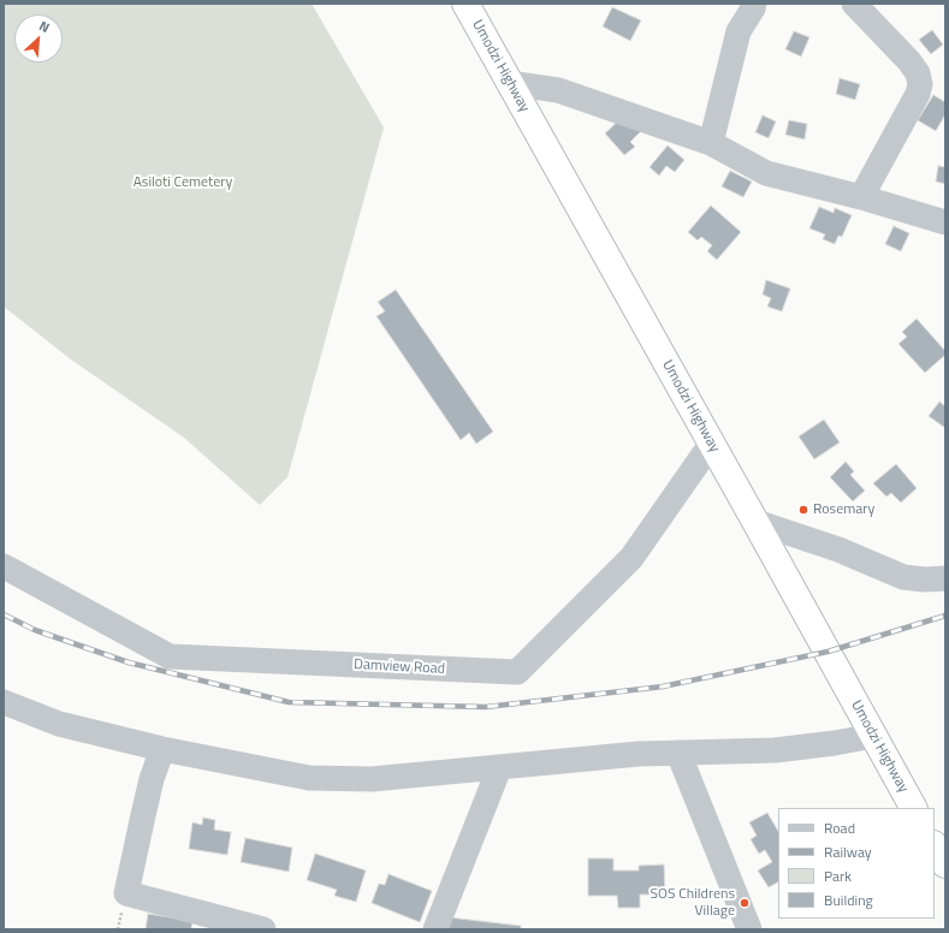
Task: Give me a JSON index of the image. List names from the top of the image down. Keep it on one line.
{"streets":{"highway":["Umodzi Highway"],"street":["Damview Road"]},"crossings":[["Umodzi Highway","Damview Road"]],"parks":["Asiloti Cemetery"],"places":["Rosemary","SOS Childrens Village"],"legend":["Road","Railway","Park","Building"],"north":"top right"}
